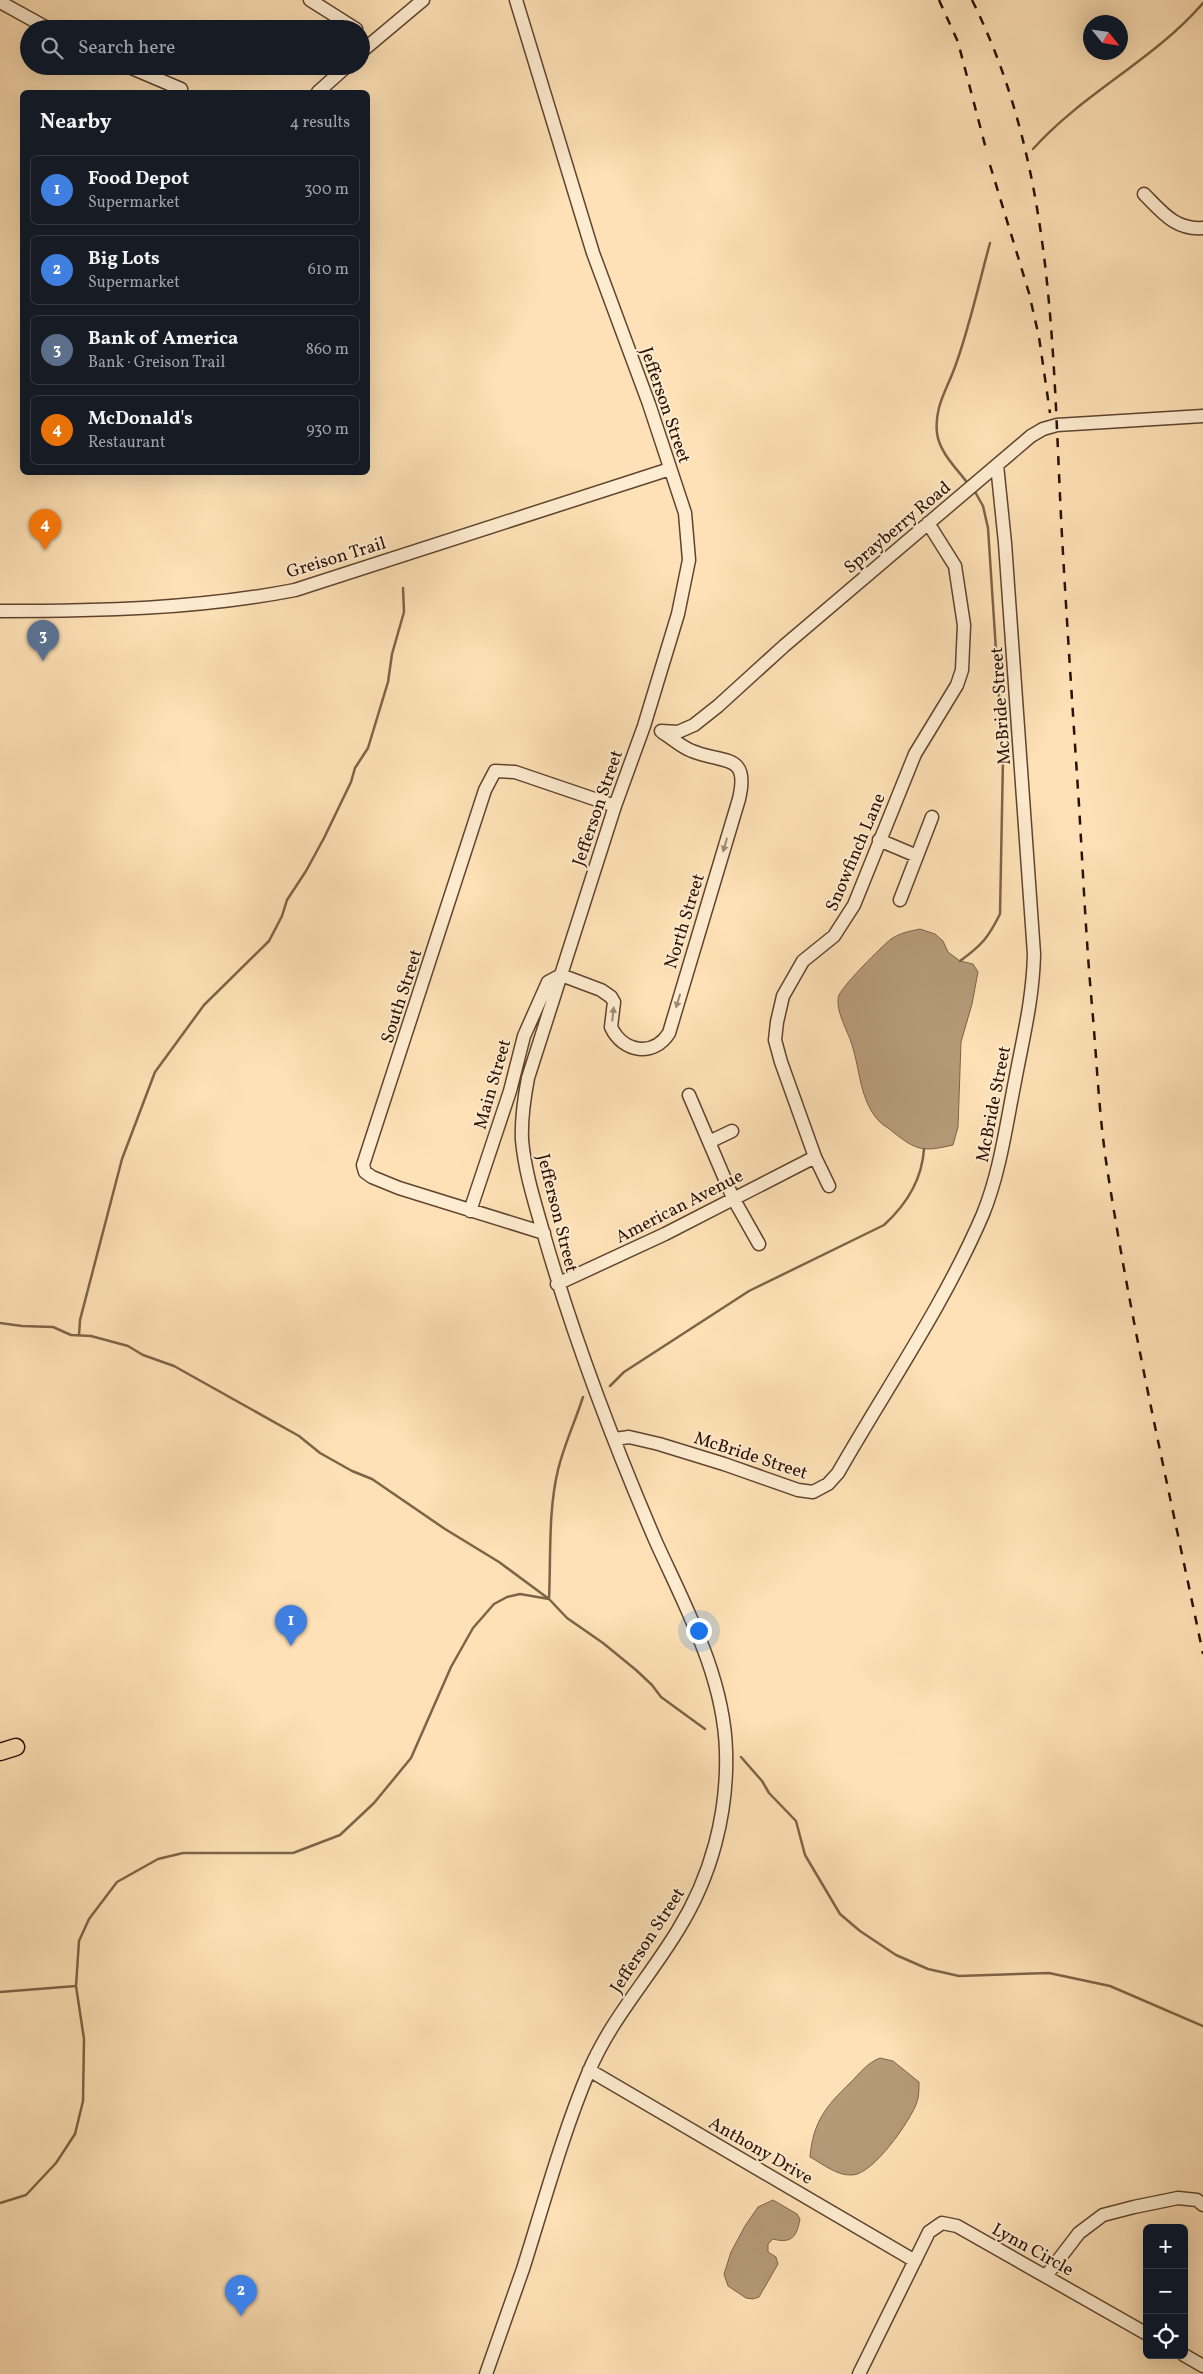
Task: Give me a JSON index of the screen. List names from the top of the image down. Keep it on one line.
{"streets":{"street":["Jefferson Street","Sprayberry Road","Greison Trail","McBride Street","Snowfinch Lane","North Street","South Street","Main Street","American Avenue","Anthony Drive","Lynn Circle"]},"crossings":[["Jefferson Street","Sprayberry Road"],["Jefferson Street","Greison Trail"],["Jefferson Street","McBride Street"],["Jefferson Street","North Street"],["Jefferson Street","South Street"],["Jefferson Street","Main Street"],["Jefferson Street","American Avenue"],["Jefferson Street","Anthony Drive"],["Sprayberry Road","McBride Street"],["Sprayberry Road","Snowfinch Lane"],["Sprayberry Road","North Street"],["Snowfinch Lane","American Avenue"],["North Street","Main Street"],["South Street","Main Street"],["Anthony Drive","Lynn Circle"]],"north":"bottom right","page":{"search":"Search here","heading":["Nearby","4 results"],"list":[{"mark":"1","name":"Food Depot","note":"Supermarket","value":"300 m"},{"mark":"2","name":"Big Lots","note":"Supermarket","value":"610 m"},{"mark":"3","name":"Bank of America","note":"Bank · Greison Trail","value":"860 m"},{"mark":"4","name":"McDonald's","note":"Restaurant","value":"930 m"}],"pins":["4","3","1","2"],"map_buttons":["+","−"]}}
